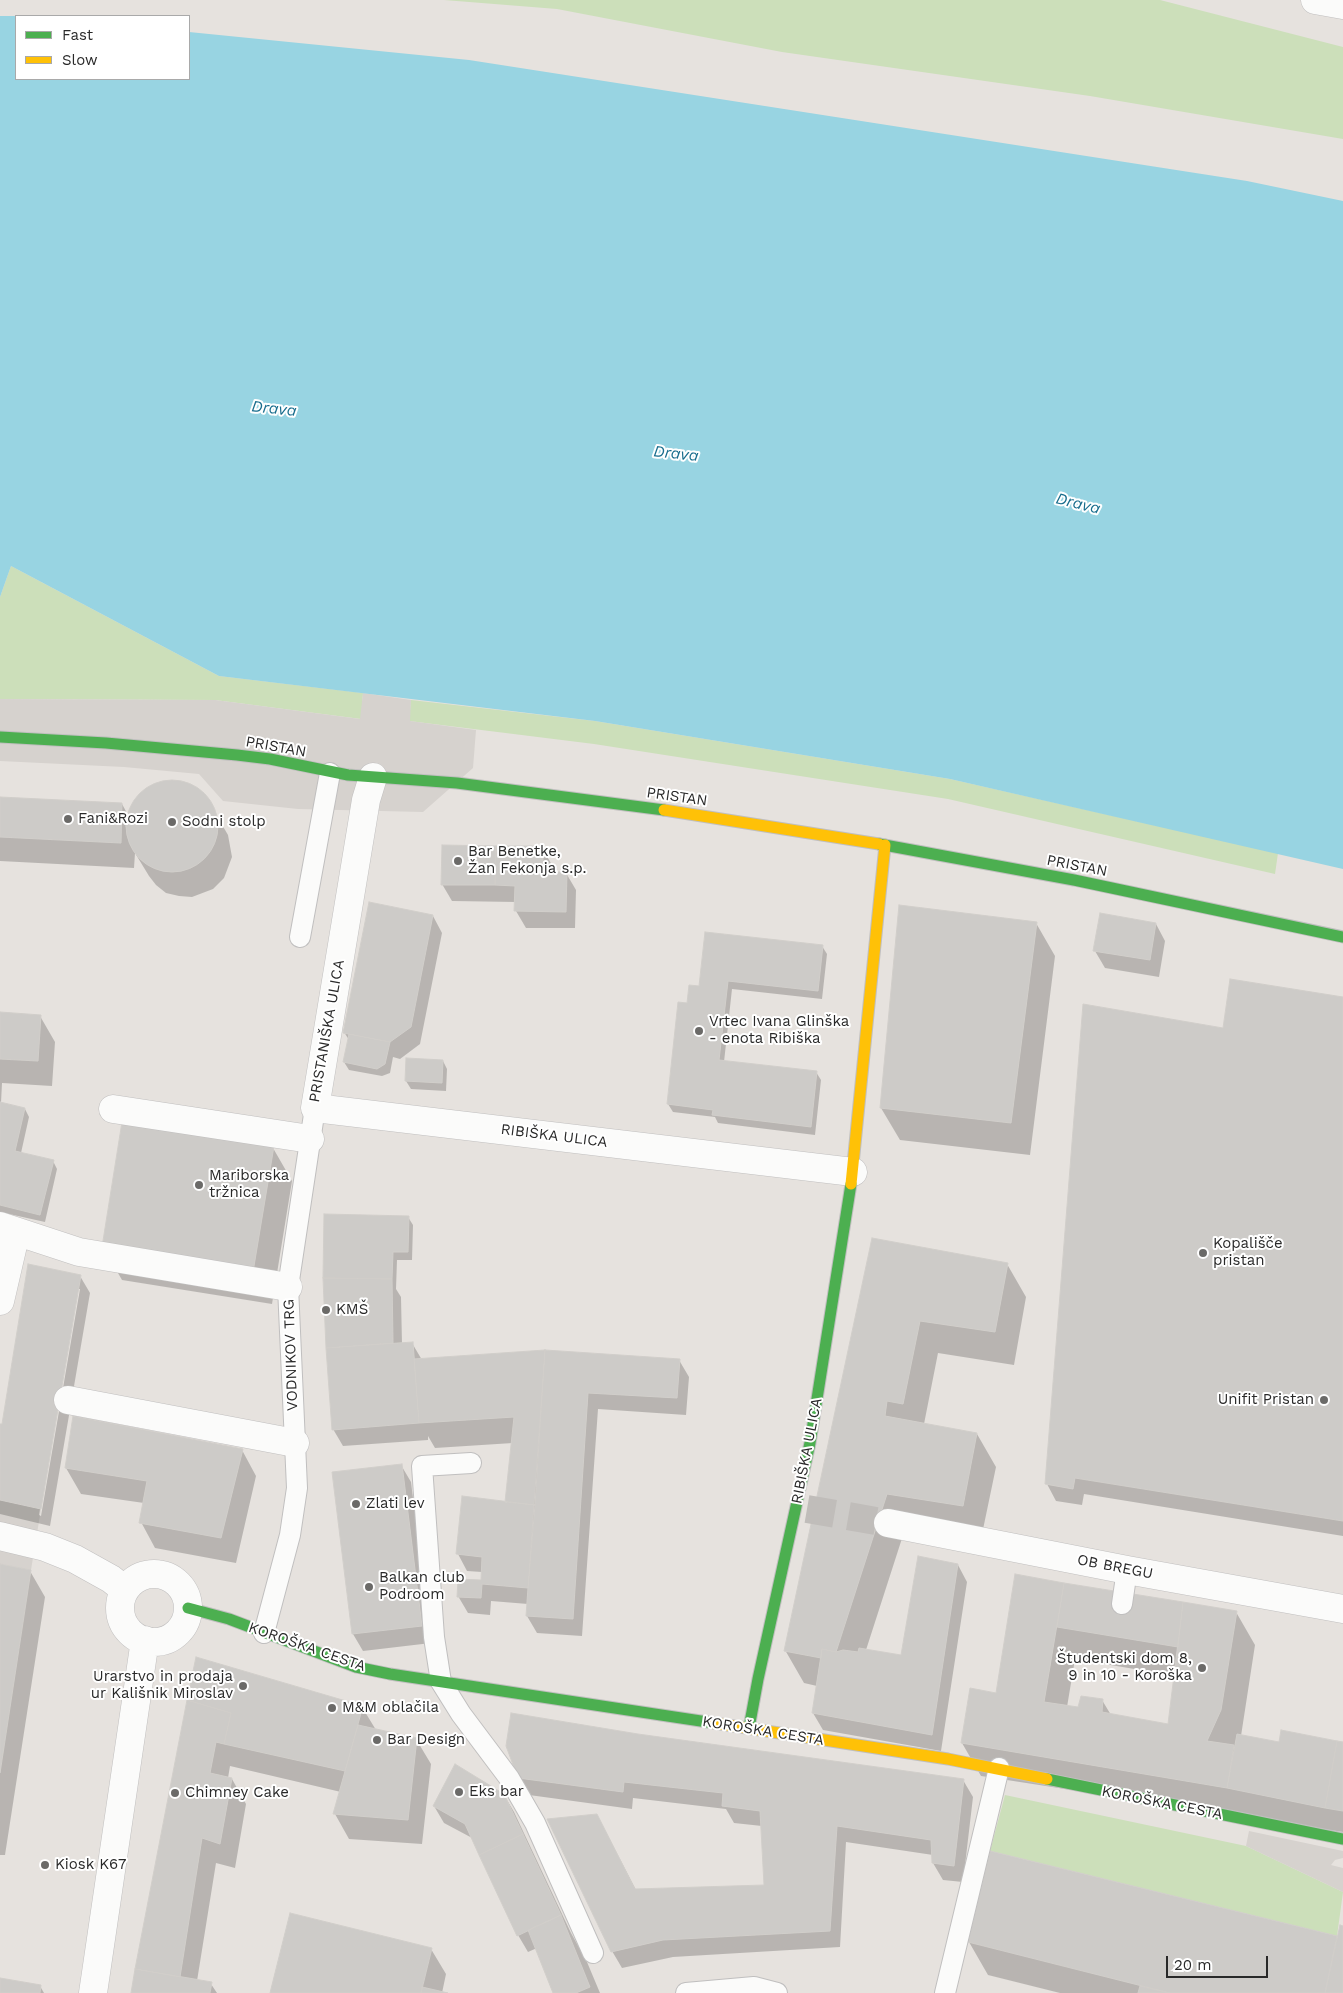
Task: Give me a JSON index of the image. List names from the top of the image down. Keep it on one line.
{"streets":{"street":["PRISTAN","PRISTANIŠKA ULICA","RIBIŠKA ULICA","VODNIKOV TRG","OB BREGU","KOROŠKA CESTA"]},"crossings":[["PRISTAN","PRISTANIŠKA ULICA"],["PRISTAN","RIBIŠKA ULICA"],["PRISTANIŠKA ULICA","RIBIŠKA ULICA"],["PRISTANIŠKA ULICA","VODNIKOV TRG"],["RIBIŠKA ULICA","KOROŠKA CESTA"],["VODNIKOV TRG","KOROŠKA CESTA"]],"water":["Drava"],"places":["Fani&Rozi","Sodni stolp","Bar Benetke, Žan Fekonja s.p.","Vrtec Ivana Glinška - enota Ribiška","Mariborska tržnica","Kopališče pristan","KMŠ","Unifit Pristan","Zlati lev","Balkan club Podroom","Študentski dom 8, 9 in 10 - Koroška","Urarstvo in prodaja ur Kališnik Miroslav","M&M oblačila","Bar Design","Eks bar","Chimney Cake","Kiosk K67"],"legend":["Fast","Slow"],"scale_bar":"20 m"}
